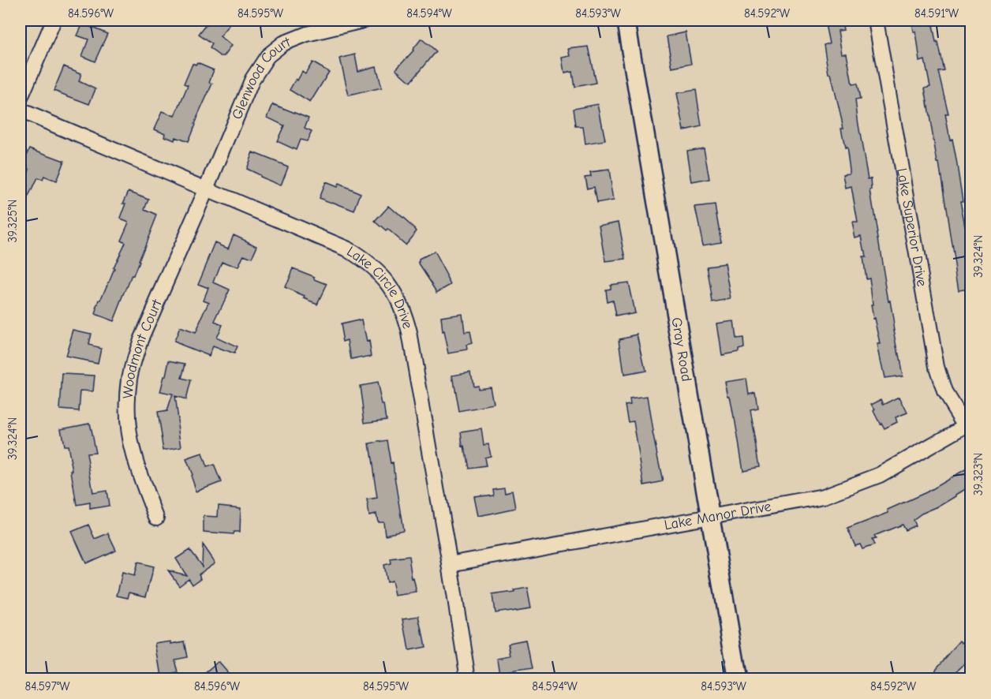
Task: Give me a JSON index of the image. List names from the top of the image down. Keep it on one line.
{"streets":{"street":["Glenwood Court","Lake Superior Drive","Lake Circle Drive","Gray Road","Woodmont Court","Lake Manor Drive"]},"crossings":[["Glenwood Court","Lake Circle Drive"],["Glenwood Court","Woodmont Court"],["Lake Superior Drive","Lake Manor Drive"],["Lake Circle Drive","Woodmont Court"],["Lake Circle Drive","Lake Manor Drive"],["Gray Road","Lake Manor Drive"]],"coordinates":["84.596°W","84.595°W","84.594°W","84.593°W","84.592°W","84.591°W","39.325°N","39.324°N","39.323°N","84.597°W"]}
